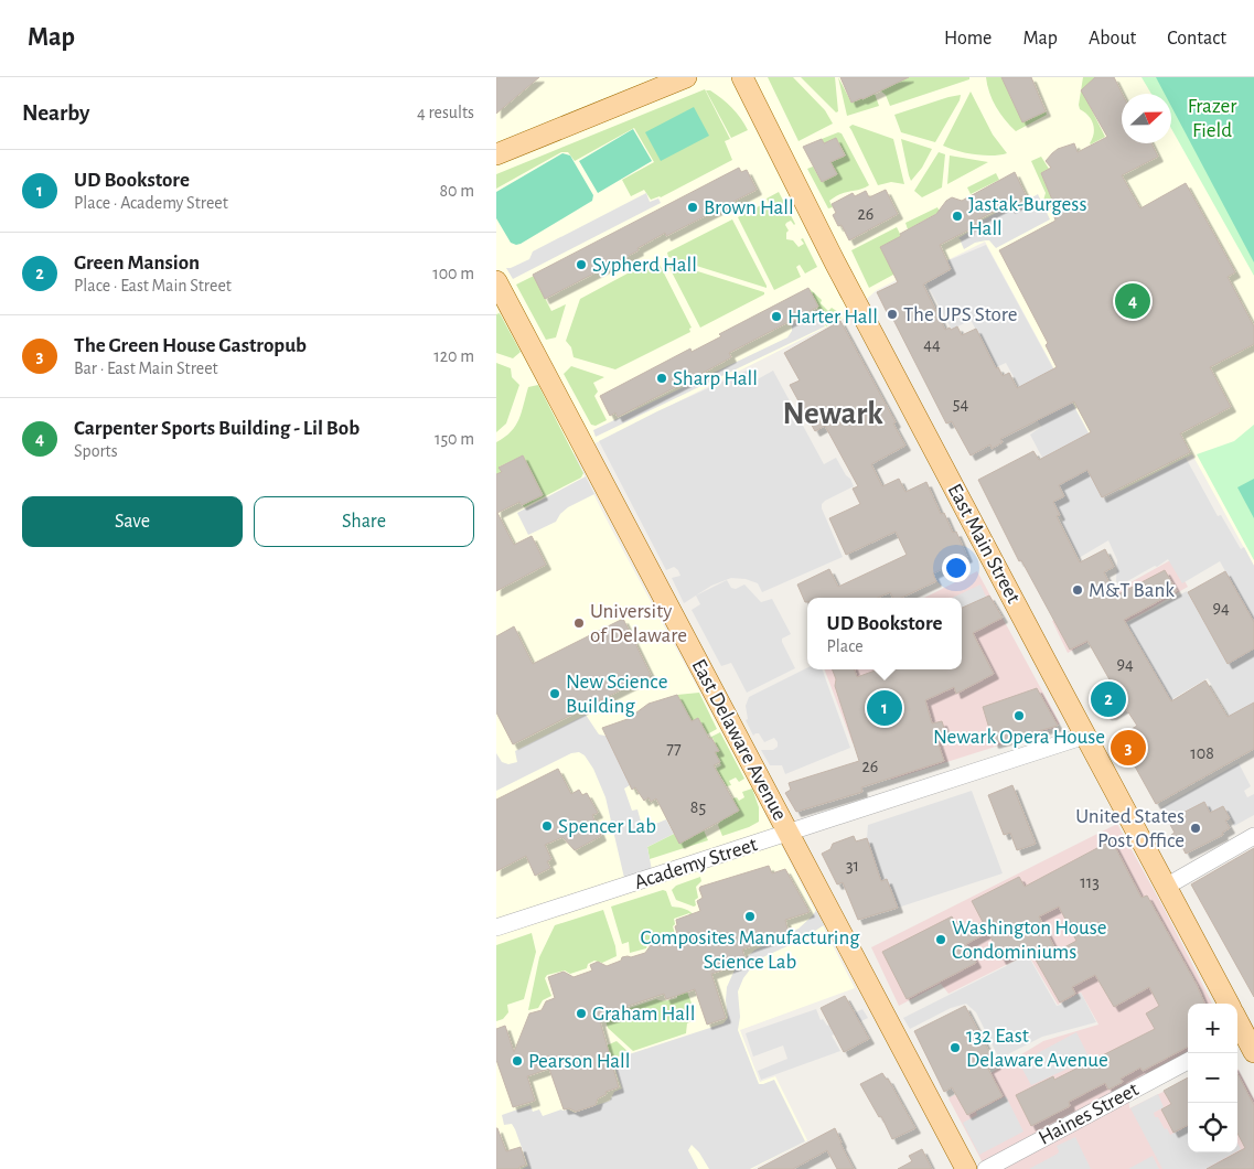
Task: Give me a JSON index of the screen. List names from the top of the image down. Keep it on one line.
{"streets":{"main road":["East Main Street","East Delaware Avenue"],"street":["Academy Street","Haines Street"]},"crossings":[["East Main Street","Academy Street"],["East Delaware Avenue","Academy Street"]],"districts":["Newark"],"parks":["Frazer Field"],"places":["Brown Hall","Jastak-Burgess Hall","Sypherd Hall","The UPS Store","Harter Hall","Sharp Hall","M&T Bank","University of Delaware","New Science Building","Newark Opera House","Spencer Lab","United States Post Office","Composites Manufacturing Science Lab","Washington House Condominiums","Graham Hall","132 East Delaware Avenue","Pearson Hall"],"house_numbers":["26","44","54","94","94","77","108","26","85","31","113"],"north":"right","page":{"header":"Map","nav":["Home","Map","About","Contact"],"heading":["Nearby","4 results"],"list":[{"mark":"1","name":"UD Bookstore","note":"Place · Academy Street","value":"80 m"},{"mark":"2","name":"Green Mansion","note":"Place · East Main Street","value":"100 m"},{"mark":"3","name":"The Green House Gastropub","note":"Bar · East Main Street","value":"120 m"},{"mark":"4","name":"Carpenter Sports Building - Lil Bob","note":"Sports","value":"150 m"}],"pins":["4","2","1","3"],"buttons":["Save","Share"],"popup":["UD Bookstore","Place"],"map_buttons":["+","−"]}}
